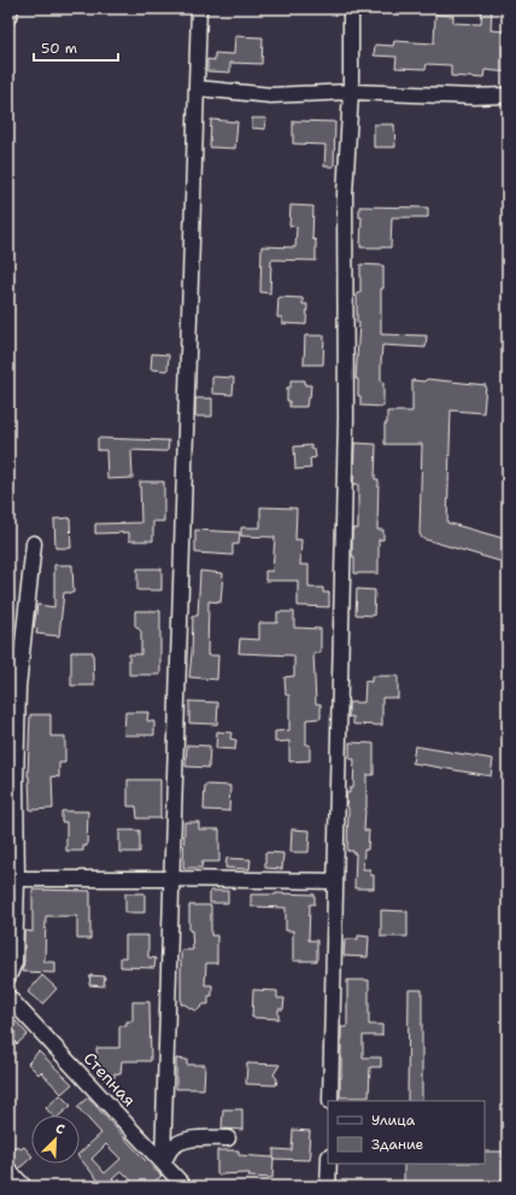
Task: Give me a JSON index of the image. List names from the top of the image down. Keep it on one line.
{"streets":{"street":["Степная"]},"legend":["Улица","Здание"],"scale_bar":"50 m","north":"top right"}
